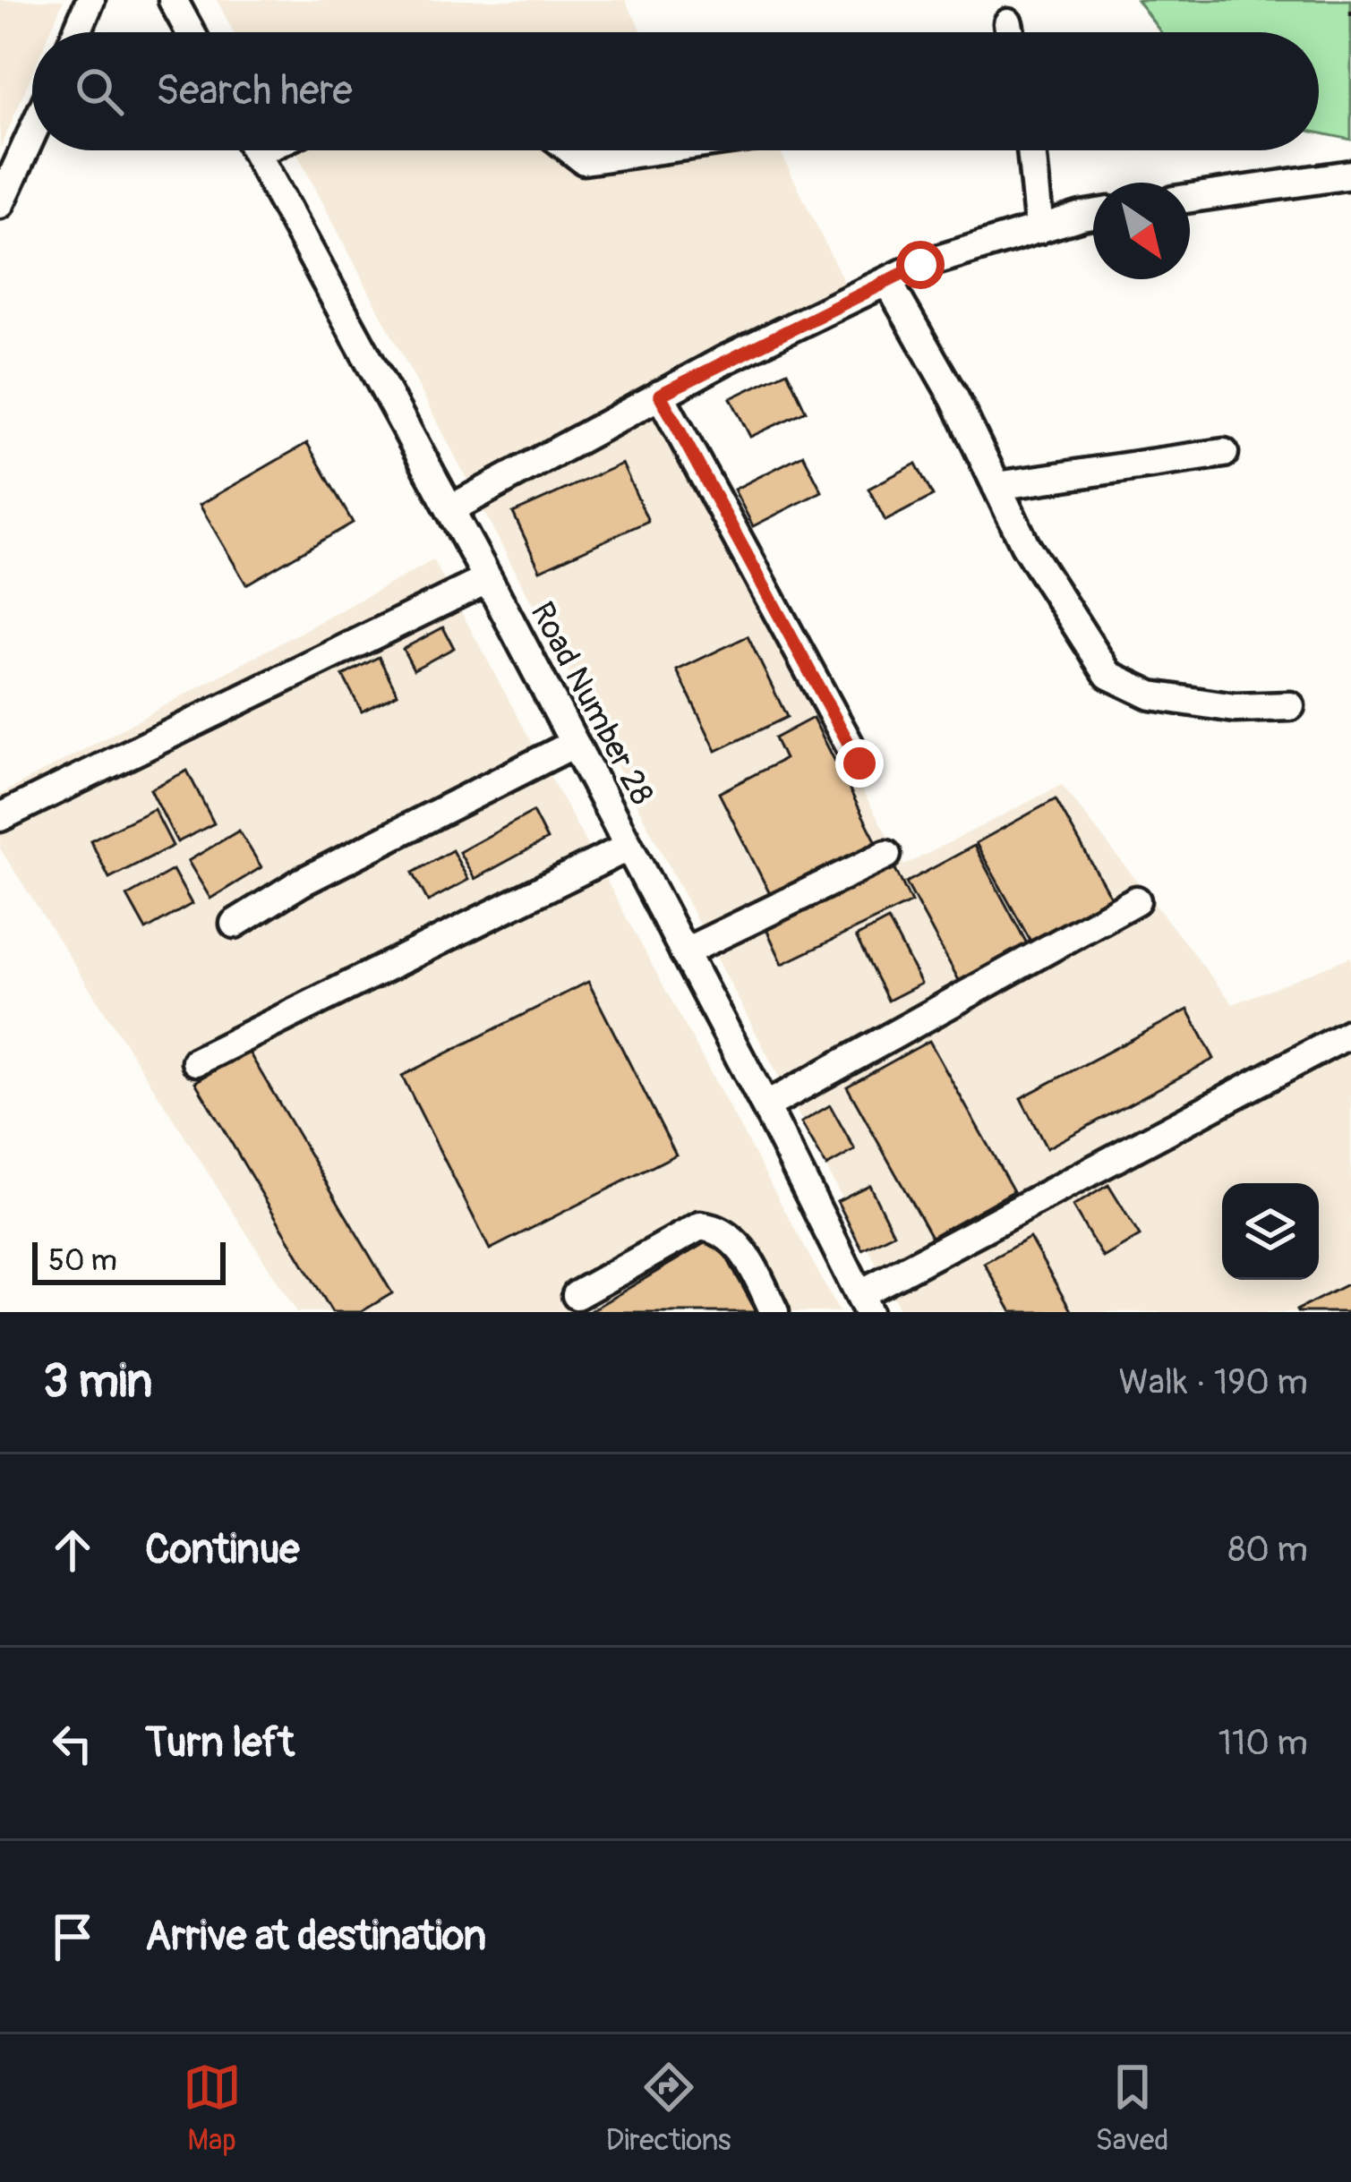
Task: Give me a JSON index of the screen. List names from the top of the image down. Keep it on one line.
{"streets":{"street":["Road Number 28"]},"scale_bar":"50 m","north":"bottom right","page":{"search":"Search here","scale":"50 m","heading":["3 min","Walk · 190 m"],"list":[["Continue","80 m"],["Turn left","110 m"],"Arrive at destination"],"nav":["Map","Directions","Saved"]}}
